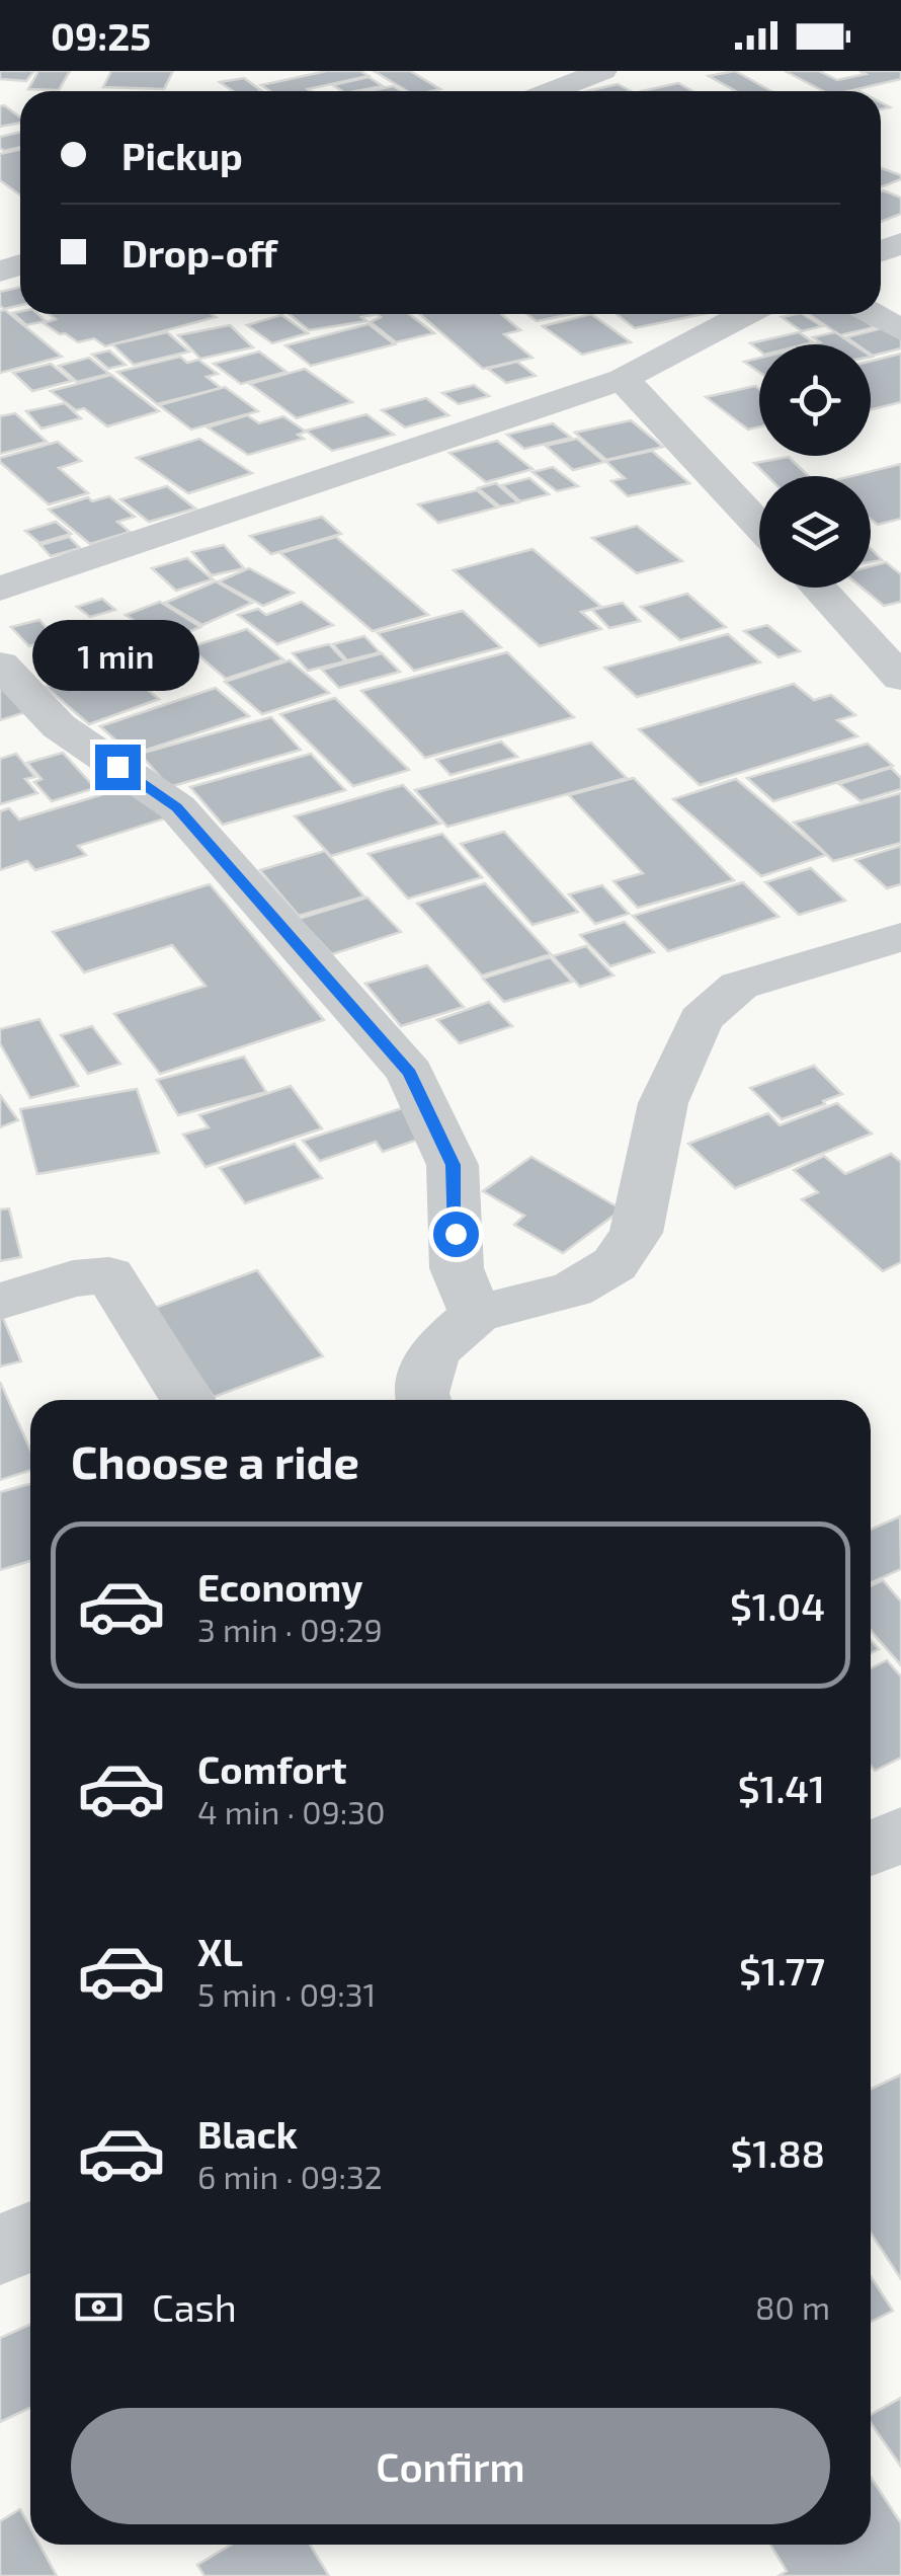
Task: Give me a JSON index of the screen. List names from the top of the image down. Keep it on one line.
{"page":{"status":"09:25","banner":["Pickup","Drop-off"],"bubble":"1 min","heading":"Choose a ride","list":[{"name":"Economy","note":"3 min · 09:29","value":"$1.04"},{"name":"Comfort","note":"4 min · 09:30","value":"$1.41"},{"name":"XL","note":"5 min · 09:31","value":"$1.77"},{"name":"Black","note":"6 min · 09:32","value":"$1.88"}],"pay":["Cash","80 m"],"buttons":"Confirm"}}
